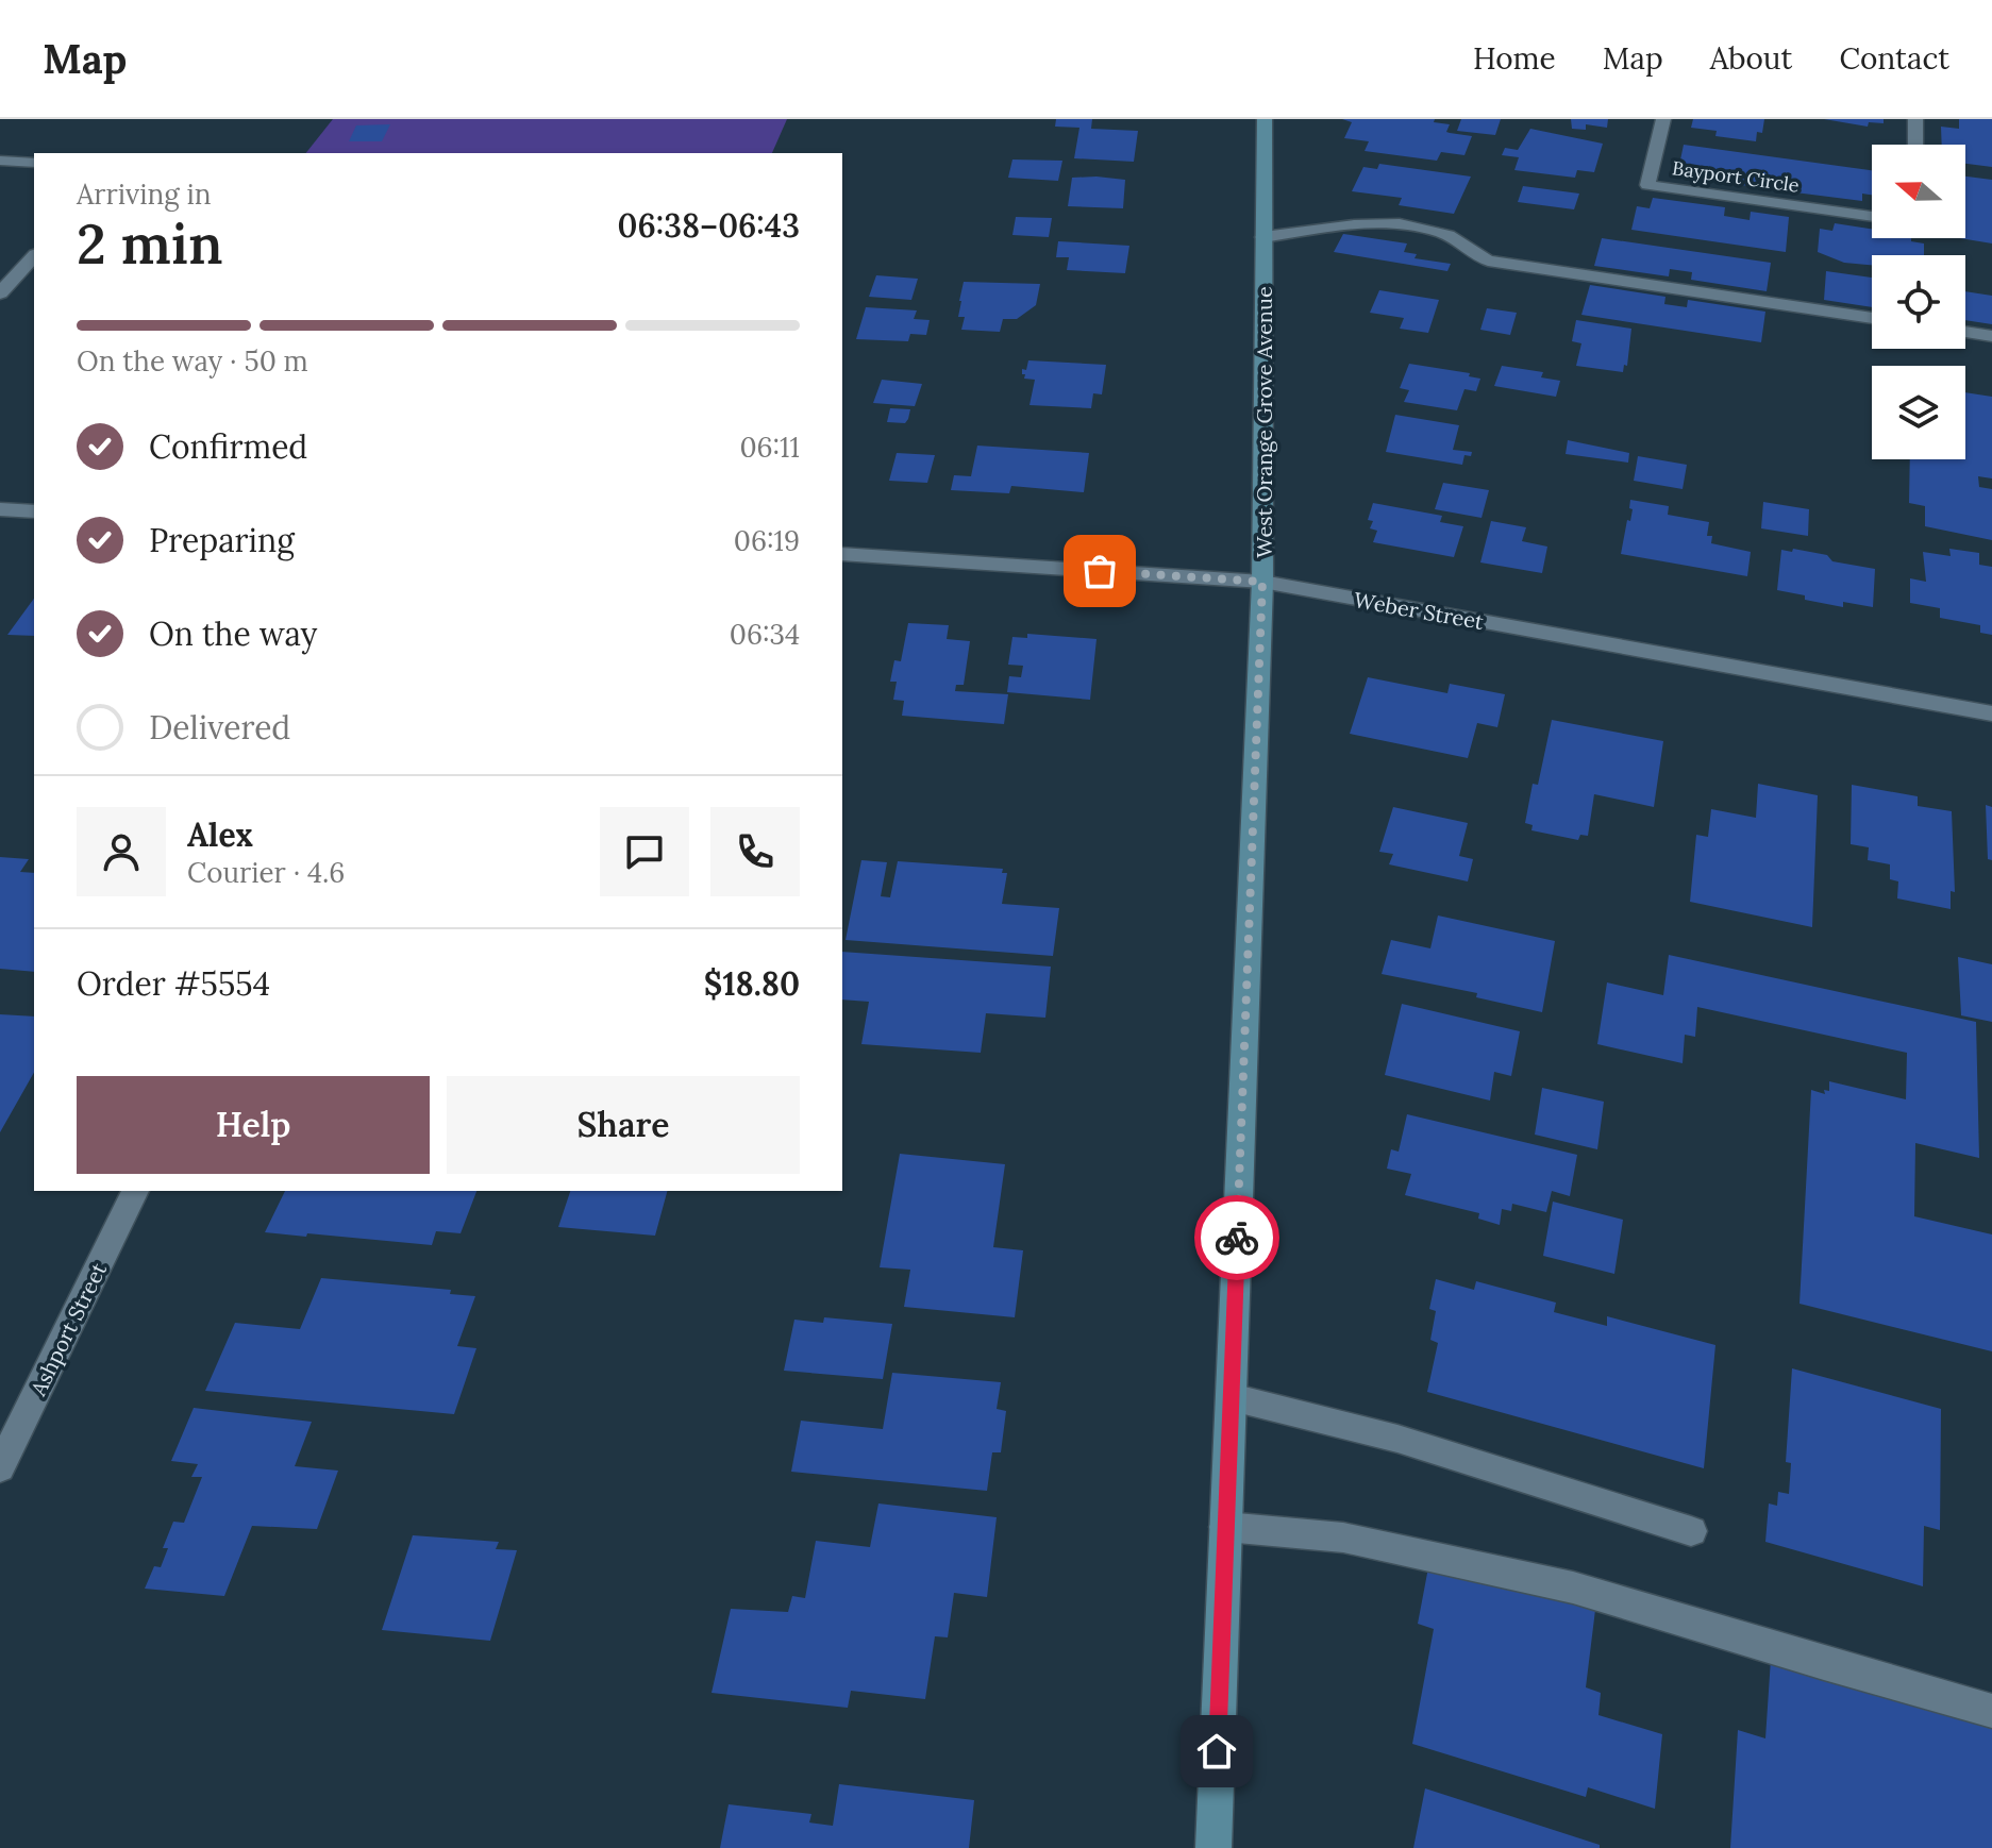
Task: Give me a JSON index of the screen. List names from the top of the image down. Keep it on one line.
{"streets":{"street":["Bayport Circle","West Orange Grove Avenue","Weber Street","Ashport Street"]},"crossings":[["West Orange Grove Avenue","Weber Street"]],"north":"left","page":{"header":"Map","nav":["Home","Map","About","Contact"],"heading":["2 min","Arriving in","06:38–06:43"],"panel":["Alex","Courier · 4.6","Order #5554","$18.80"],"bar":"On the way · 50 m","list":[["Confirmed","06:11"],["Preparing","06:19"],["On the way","06:34"],"Delivered"],"buttons":["Help","Share"]}}
